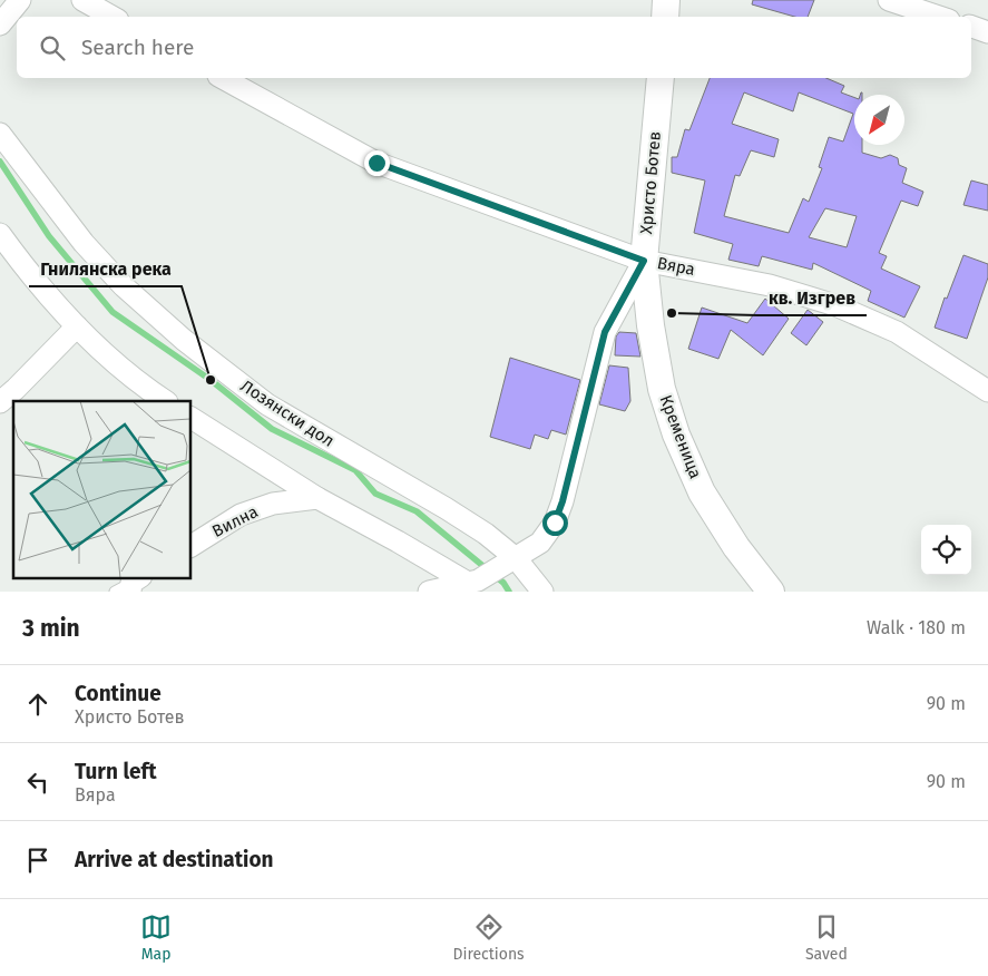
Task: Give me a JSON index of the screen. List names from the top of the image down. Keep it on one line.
{"streets":{"street":["Христо Ботев","Вяра","Лозянски дол","Кременица","Вилна"]},"crossings":[["Христо Ботев","Вяра"],["Христо Ботев","Лозянски дол"],["Христо Ботев","Кременица"],["Вяра","Кременица"]],"places":["кв. Изгрев","Гнилянска река"],"north":"bottom left","page":{"search":"Search here","heading":["3 min","Walk · 180 m"],"list":[["Continue","Христо Ботев","90 m"],["Turn left","Вяра","90 m"],"Arrive at destination"],"nav":["Map","Directions","Saved"]}}
